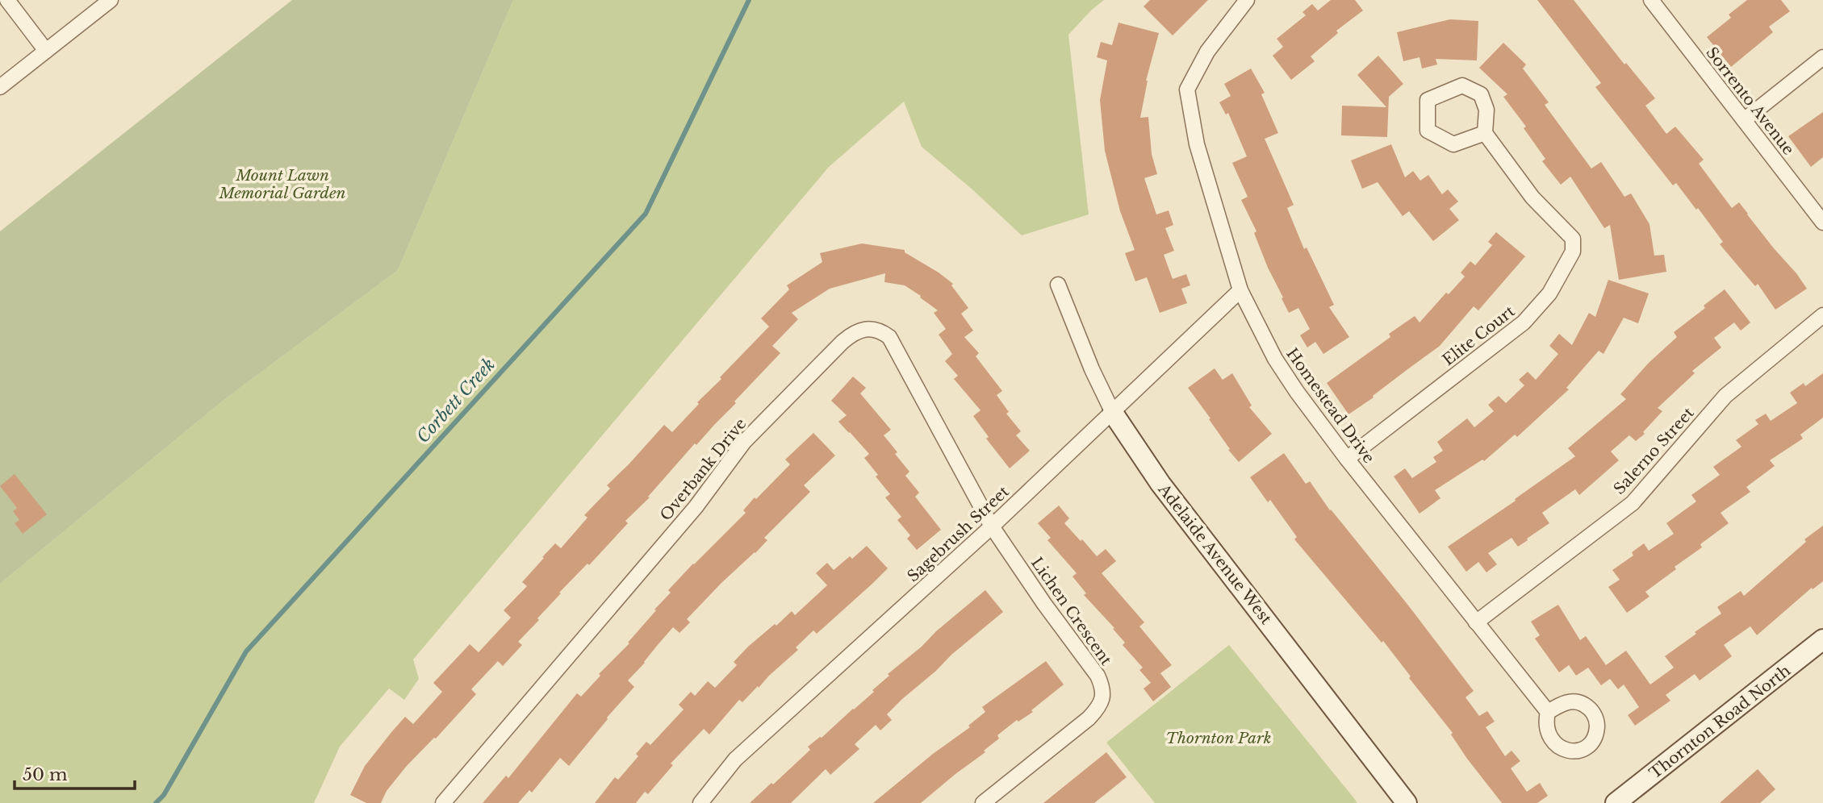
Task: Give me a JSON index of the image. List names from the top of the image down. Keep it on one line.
{"streets":{"street":["Sorrento Avenue","Elite Court","Homestead Drive","Salerno Street","Overbank Drive","Sagebrush Street","Adelaide Avenue West","Lichen Crescent","Thornton Road North"]},"crossings":[["Elite Court","Homestead Drive"],["Homestead Drive","Salerno Street"],["Homestead Drive","Sagebrush Street"],["Overbank Drive","Sagebrush Street"],["Overbank Drive","Lichen Crescent"],["Sagebrush Street","Adelaide Avenue West"],["Sagebrush Street","Lichen Crescent"]],"water":["Corbett Creek"],"parks":["Mount Lawn Memorial Garden","Thornton Park"],"scale_bar":"50 m"}
